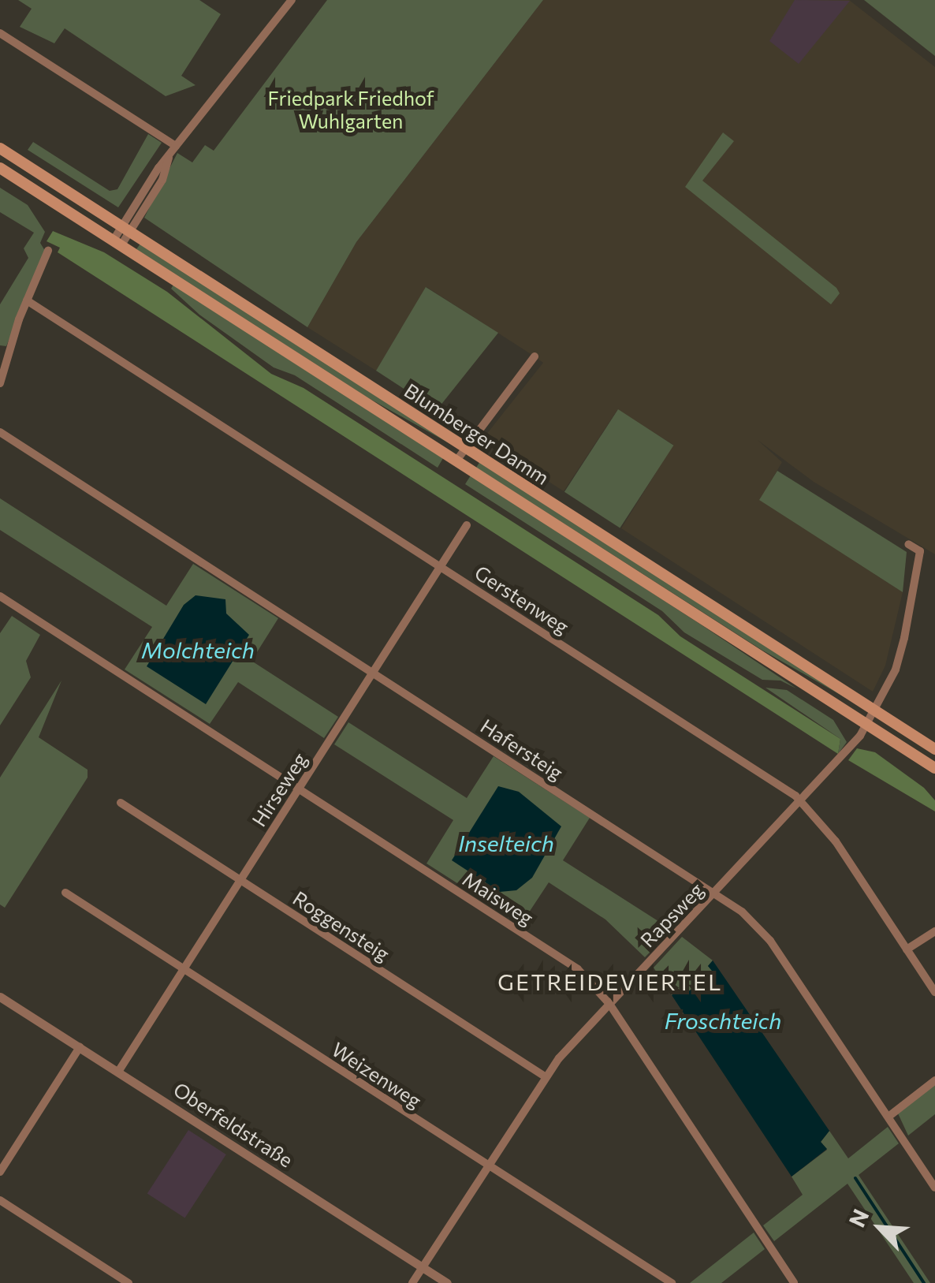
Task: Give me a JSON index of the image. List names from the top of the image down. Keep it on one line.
{"streets":{"main road":["Blumberger Damm"],"street":["Gerstenweg","Hafersteig","Hirseweg","Maisweg","Rapsweg","Roggensteig","Weizenweg","Oberfeldstraße"]},"crossings":[["Blumberger Damm","Rapsweg"],["Gerstenweg","Hirseweg"],["Gerstenweg","Rapsweg"],["Hafersteig","Hirseweg"],["Hafersteig","Rapsweg"],["Hirseweg","Maisweg"],["Hirseweg","Roggensteig"],["Hirseweg","Weizenweg"],["Hirseweg","Oberfeldstraße"],["Maisweg","Rapsweg"],["Rapsweg","Roggensteig"],["Rapsweg","Weizenweg"],["Rapsweg","Oberfeldstraße"]],"districts":["GETREIDEVIERTEL"],"water":["Molchteich","Inselteich","Froschteich"],"parks":["Friedpark Friedhof Wuhlgarten"],"north":"top left"}
